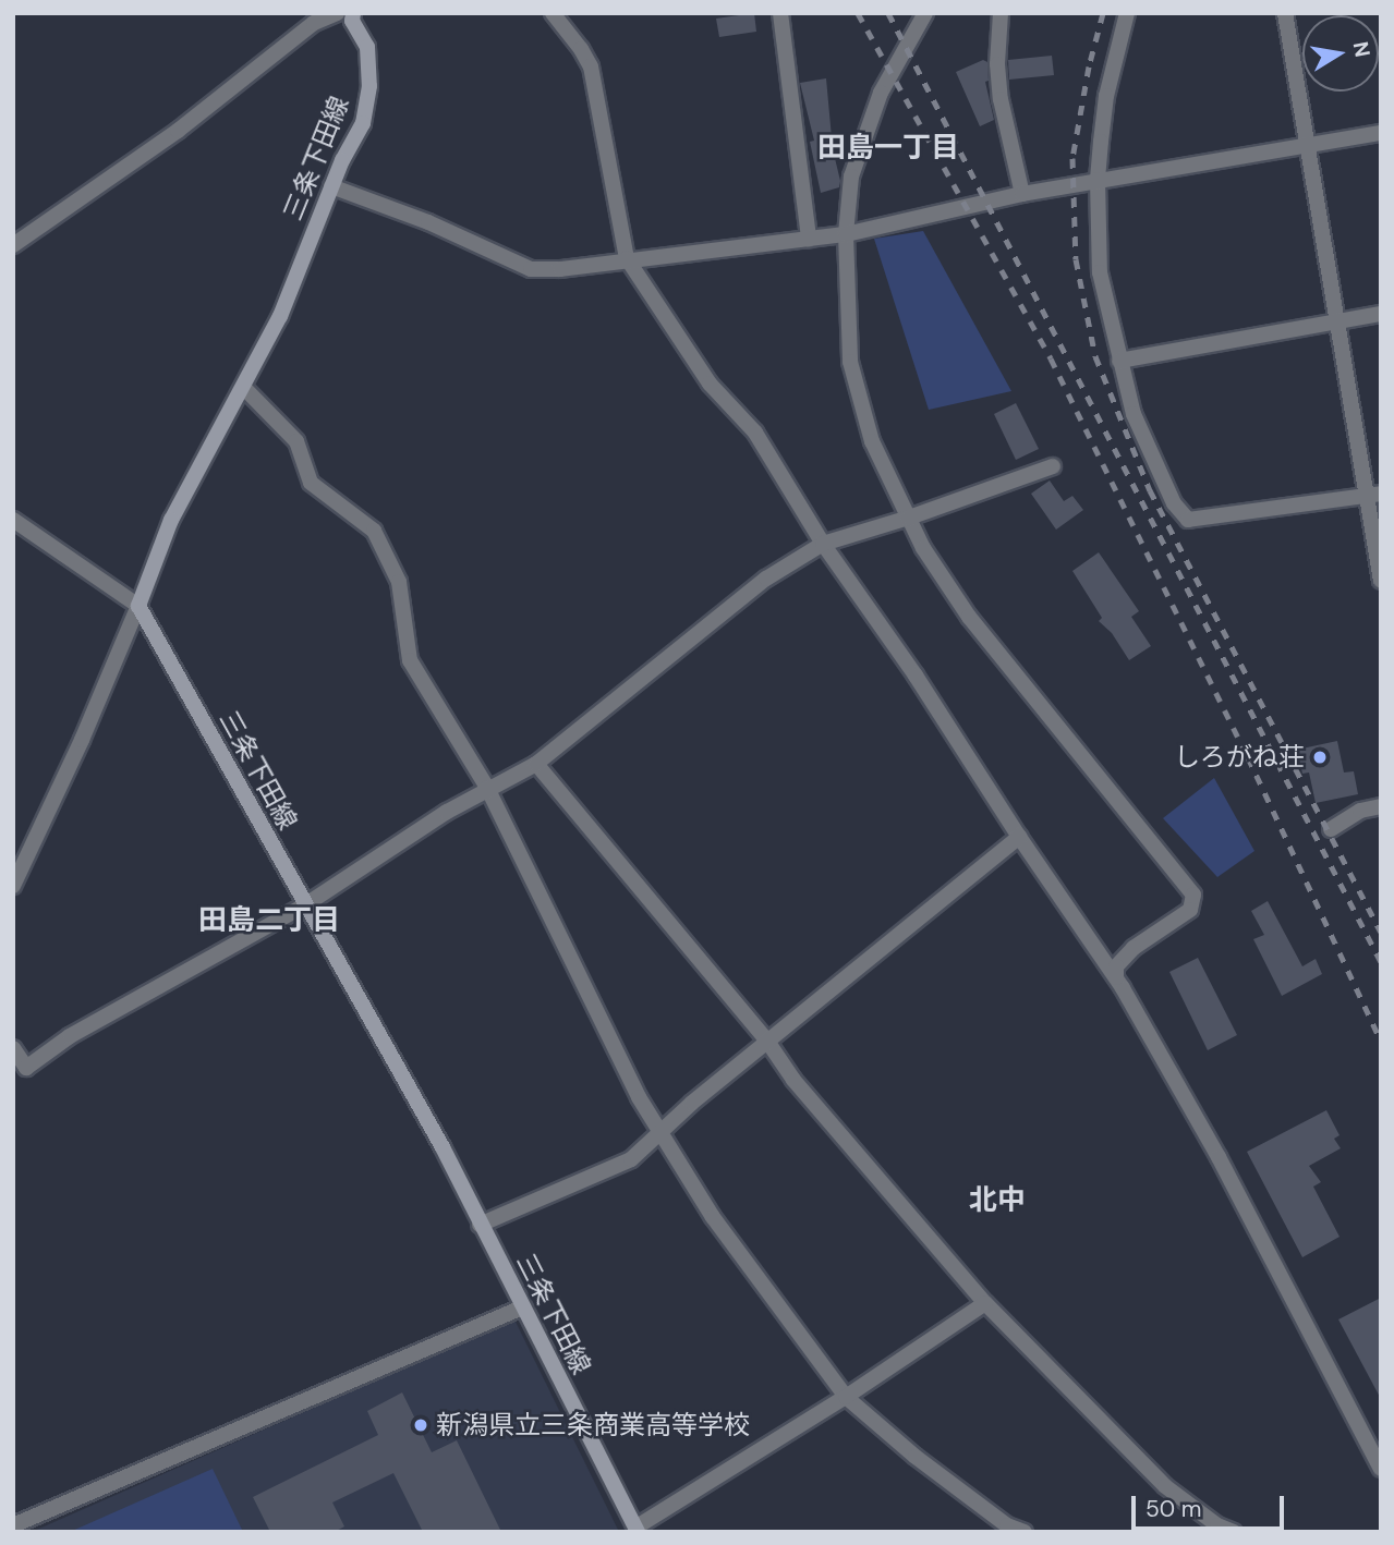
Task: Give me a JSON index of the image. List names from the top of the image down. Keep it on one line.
{"streets":{"main road":["三条下田線"]},"districts":["田島一丁目","田島二丁目","北中"],"places":["しろがね荘","新潟県立三条商業高等学校"],"scale_bar":"50 m","north":"right"}
